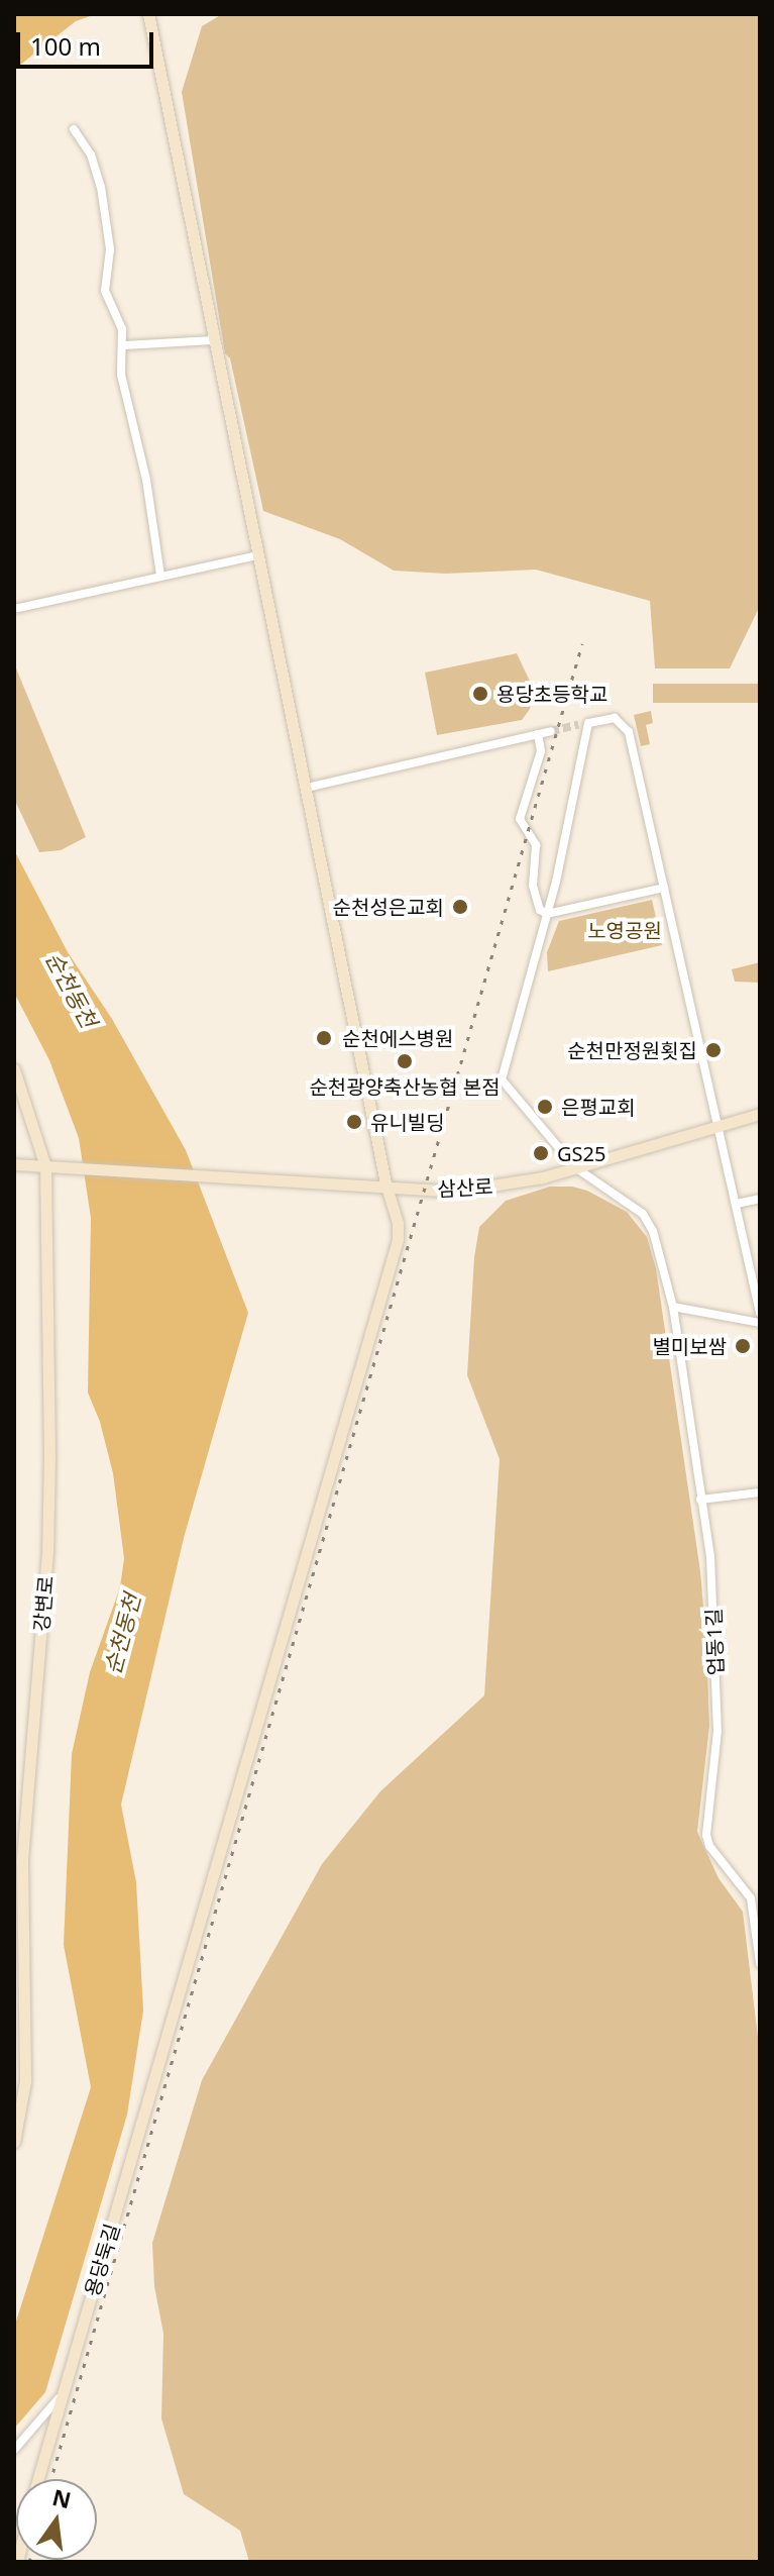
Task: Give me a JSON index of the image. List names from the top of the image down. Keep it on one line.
{"streets":{"street":["삼산로","강변로","업동1길","용당둑길"]},"crossings":[["삼산로","강변로"],["삼산로","업동1길"],["삼산로","용당둑길"]],"water":["순천동천"],"parks":["노영공원"],"places":["용당초등학교","순천성은교회","순천에스병원","순천만정원횟집","순천광양축산농협 본점","은평교회","유니빌딩","GS25","별미보쌈"],"scale_bar":"100 m","north":"top"}
